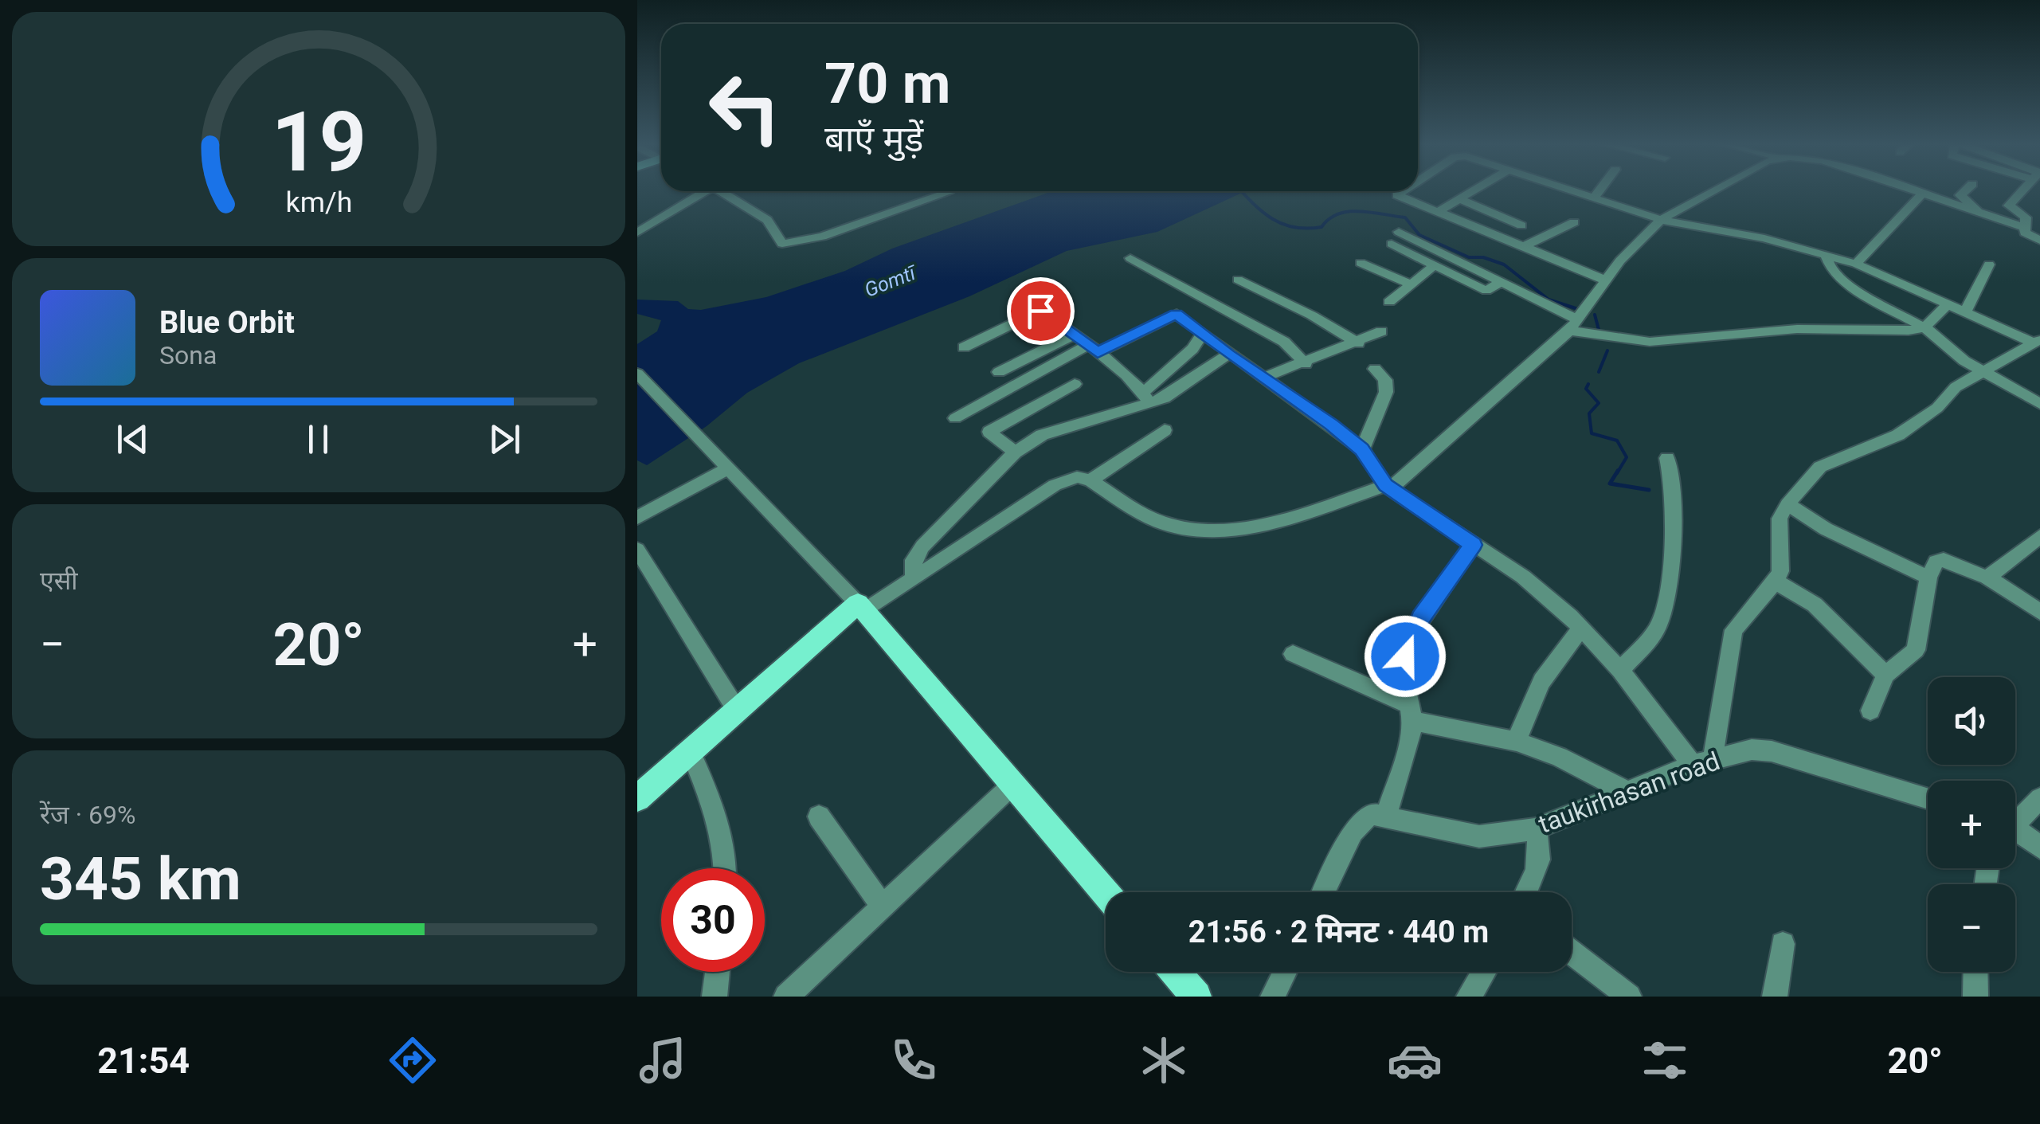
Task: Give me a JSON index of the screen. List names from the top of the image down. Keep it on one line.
{"streets":{"street":["taukirhasan road"]},"water":["Gomtī"],"page":{"turn":["70 m","बाएँ मुड़ें"],"song":["Blue Orbit","Sona"],"tile":["एसी",["रेंज · 69%","345 km"]],"heat":["−","20°","+"],"map_buttons":["+","−"],"limit":"30","trip":"21:56 · 2 मिनट · 440 m","tabs":["21:54","20°"],"gauge":["19","km/h"]}}
